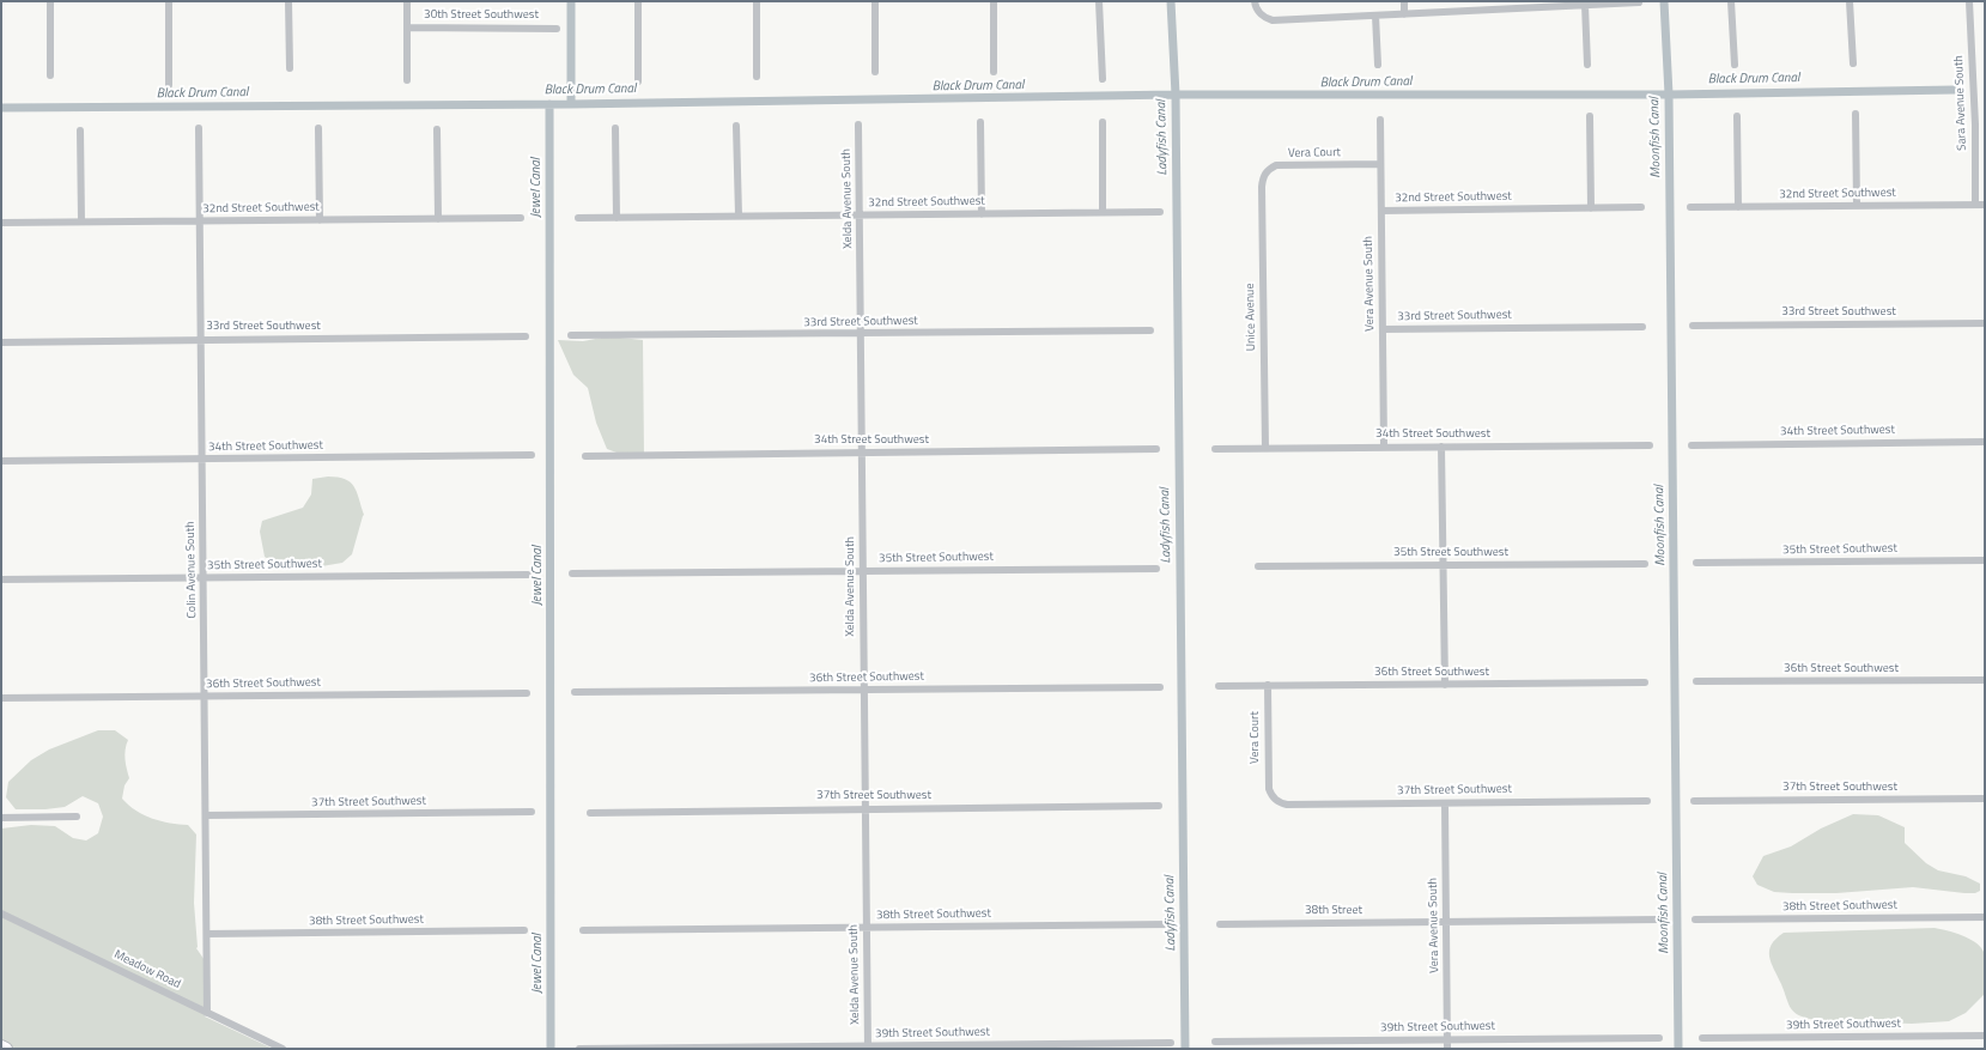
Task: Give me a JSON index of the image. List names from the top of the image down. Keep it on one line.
{"streets":{"street":["30th Street Southwest","Sara Avenue South","Vera Court","32nd Street Southwest","Xelda Avenue South","Vera Avenue South","33rd Street Southwest","Unice Avenue","34th Street Southwest","35th Street Southwest","Colin Avenue South","36th Street Southwest","37th Street Southwest","38th Street Southwest","38th Street","Meadow Road","39th Street Southwest"]},"crossings":[["Sara Avenue South","32nd Street Southwest"],["Vera Court","Vera Avenue South"],["Vera Court","Unice Avenue"],["Vera Court","36th Street Southwest"],["Vera Court","37th Street Southwest"],["32nd Street Southwest","Xelda Avenue South"],["32nd Street Southwest","Vera Avenue South"],["32nd Street Southwest","Colin Avenue South"],["Xelda Avenue South","33rd Street Southwest"],["Xelda Avenue South","34th Street Southwest"],["Xelda Avenue South","35th Street Southwest"],["Xelda Avenue South","36th Street Southwest"],["Xelda Avenue South","37th Street Southwest"],["Xelda Avenue South","38th Street Southwest"],["Xelda Avenue South","39th Street Southwest"],["Vera Avenue South","33rd Street Southwest"],["Vera Avenue South","34th Street Southwest"],["Vera Avenue South","37th Street Southwest"],["Vera Avenue South","38th Street"],["Vera Avenue South","39th Street Southwest"],["33rd Street Southwest","Colin Avenue South"],["Unice Avenue","34th Street Southwest"],["34th Street Southwest","Colin Avenue South"],["35th Street Southwest","Colin Avenue South"],["Colin Avenue South","36th Street Southwest"],["Colin Avenue South","37th Street Southwest"],["Colin Avenue South","38th Street Southwest"],["Colin Avenue South","Meadow Road"]],"water":["Black Drum Canal","Ladyfish Canal","Moonfish Canal","Jewel Canal"]}
